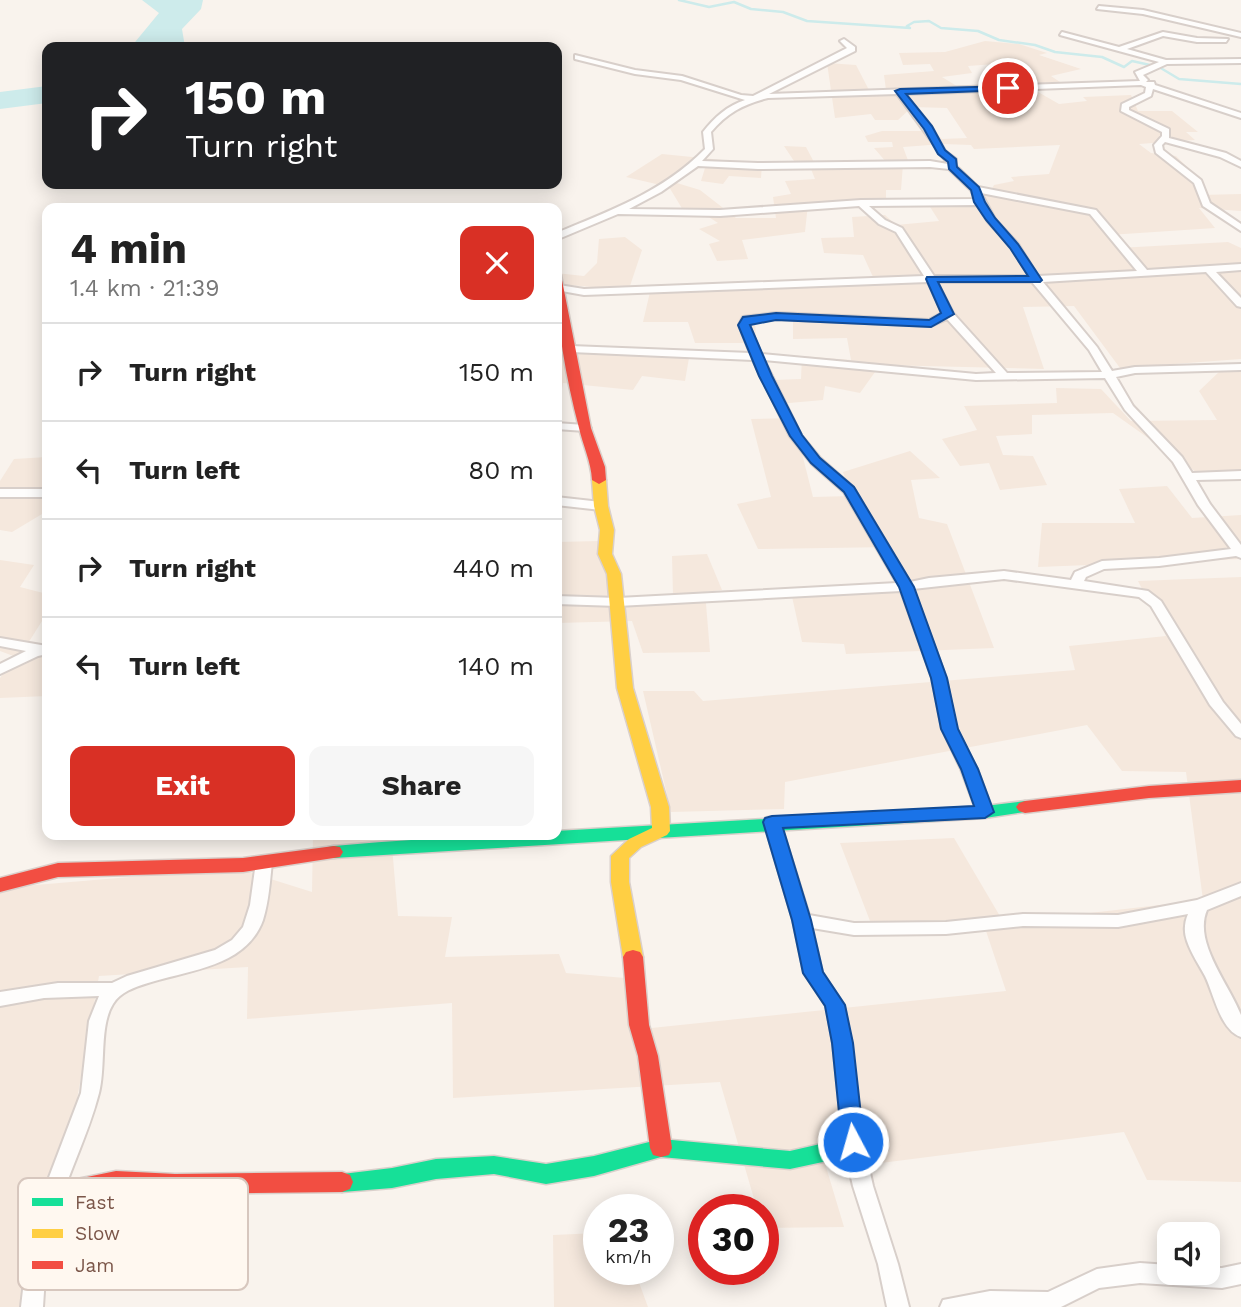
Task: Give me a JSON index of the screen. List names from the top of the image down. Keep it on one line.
{"legend":["Fast","Slow","Jam"],"page":{"turn":["150 m","Turn right"],"heading":["4 min","1.4 km · 21:39"],"list":[{"name":"Turn right","value":"150 m"},{"name":"Turn left","value":"80 m"},{"name":"Turn right","value":"440 m"},{"name":"Turn left","value":"140 m"}],"buttons":["Exit","Share"],"speed":"23 km/h","limit":"30"}}
